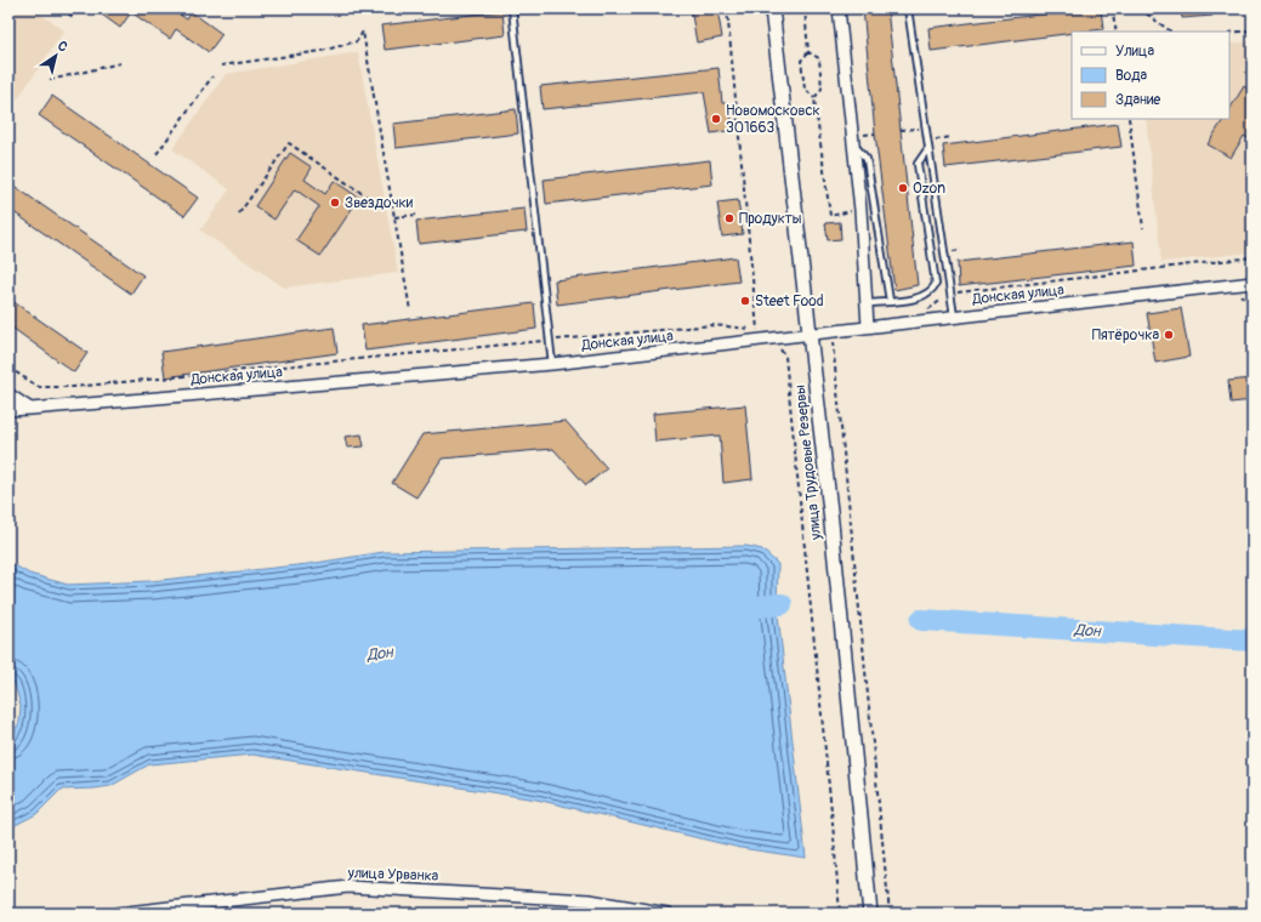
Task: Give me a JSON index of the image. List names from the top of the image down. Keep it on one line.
{"streets":{"street":["Донская улица","улица Трудовые Резервы","улица Урванка"]},"crossings":[["Донская улица","улица Трудовые Резервы"]],"water":["Дон"],"places":["Новомосковск 301663","Ozon","Звездочки","Продукты","Steet Food","Пятёрочка"],"legend":["Улица","Вода","Здание"],"north":"top right"}
